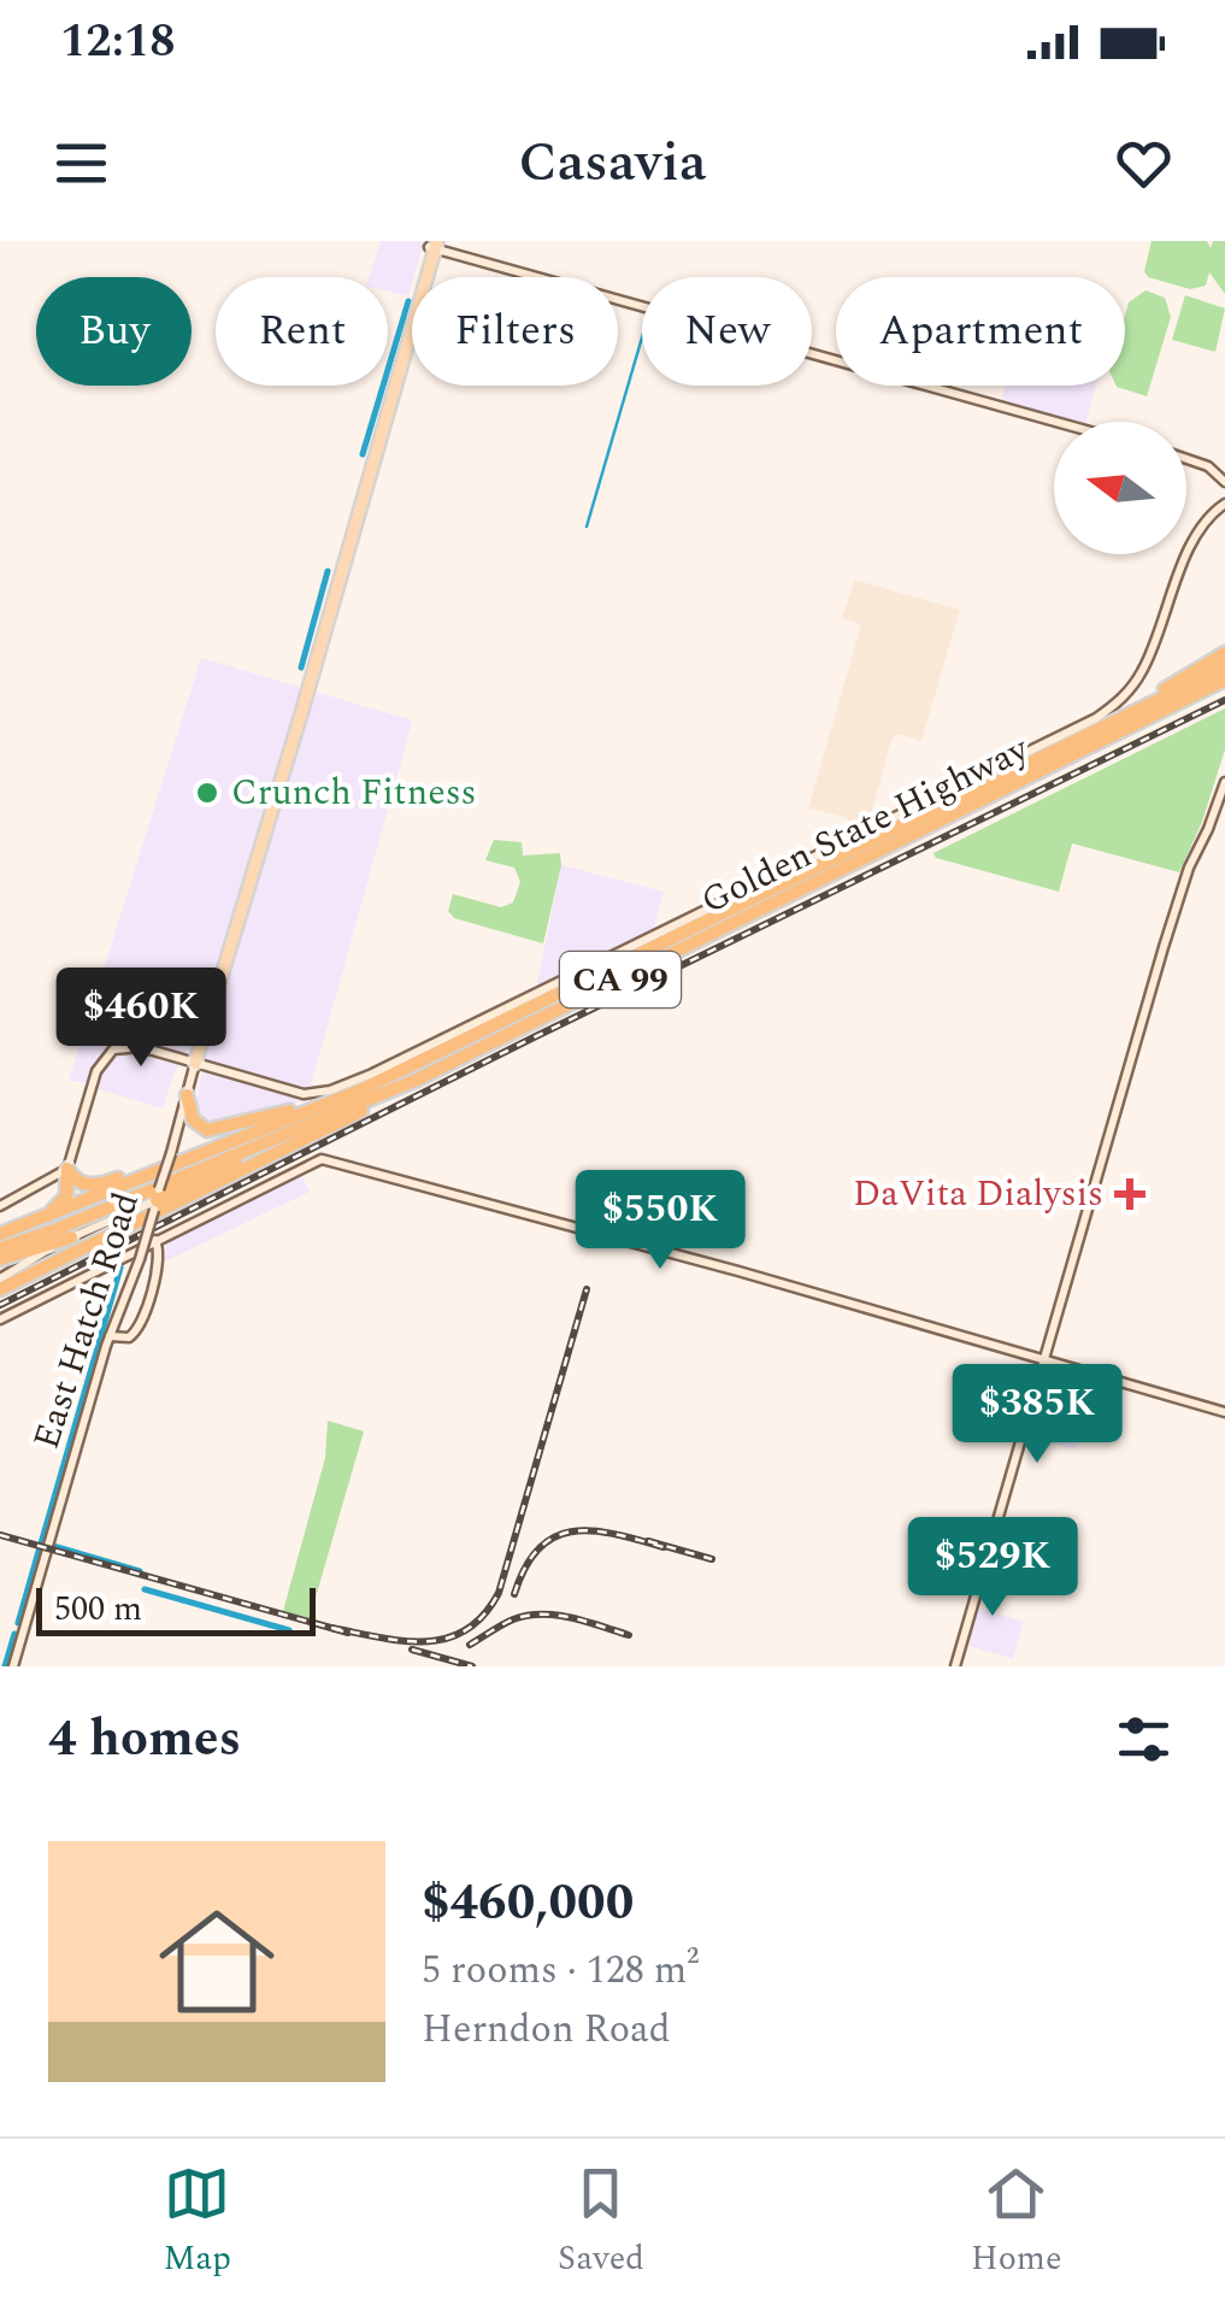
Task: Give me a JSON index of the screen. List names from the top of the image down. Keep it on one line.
{"streets":{"highway":["Golden State Highway","CA 99"],"main road":["East Hatch Road"]},"crossings":[["Golden State Highway","East Hatch Road"]],"places":{"other":["Crunch Fitness"],"health":["DaVita Dialysis"]},"scale_bar":"500 m","north":"left","page":{"status":"12:18","header":"Casavia","chip":["Buy","Rent","Filters","New","Apartment"],"price":["$460K","$550K","$385K","$529K"],"scale":"500 m","heading":"4 homes","list":[{"name":"$460,000","note":"5 rooms · 128 m² · Herndon Road"}],"tabs":["Map","Saved","Home"]}}
